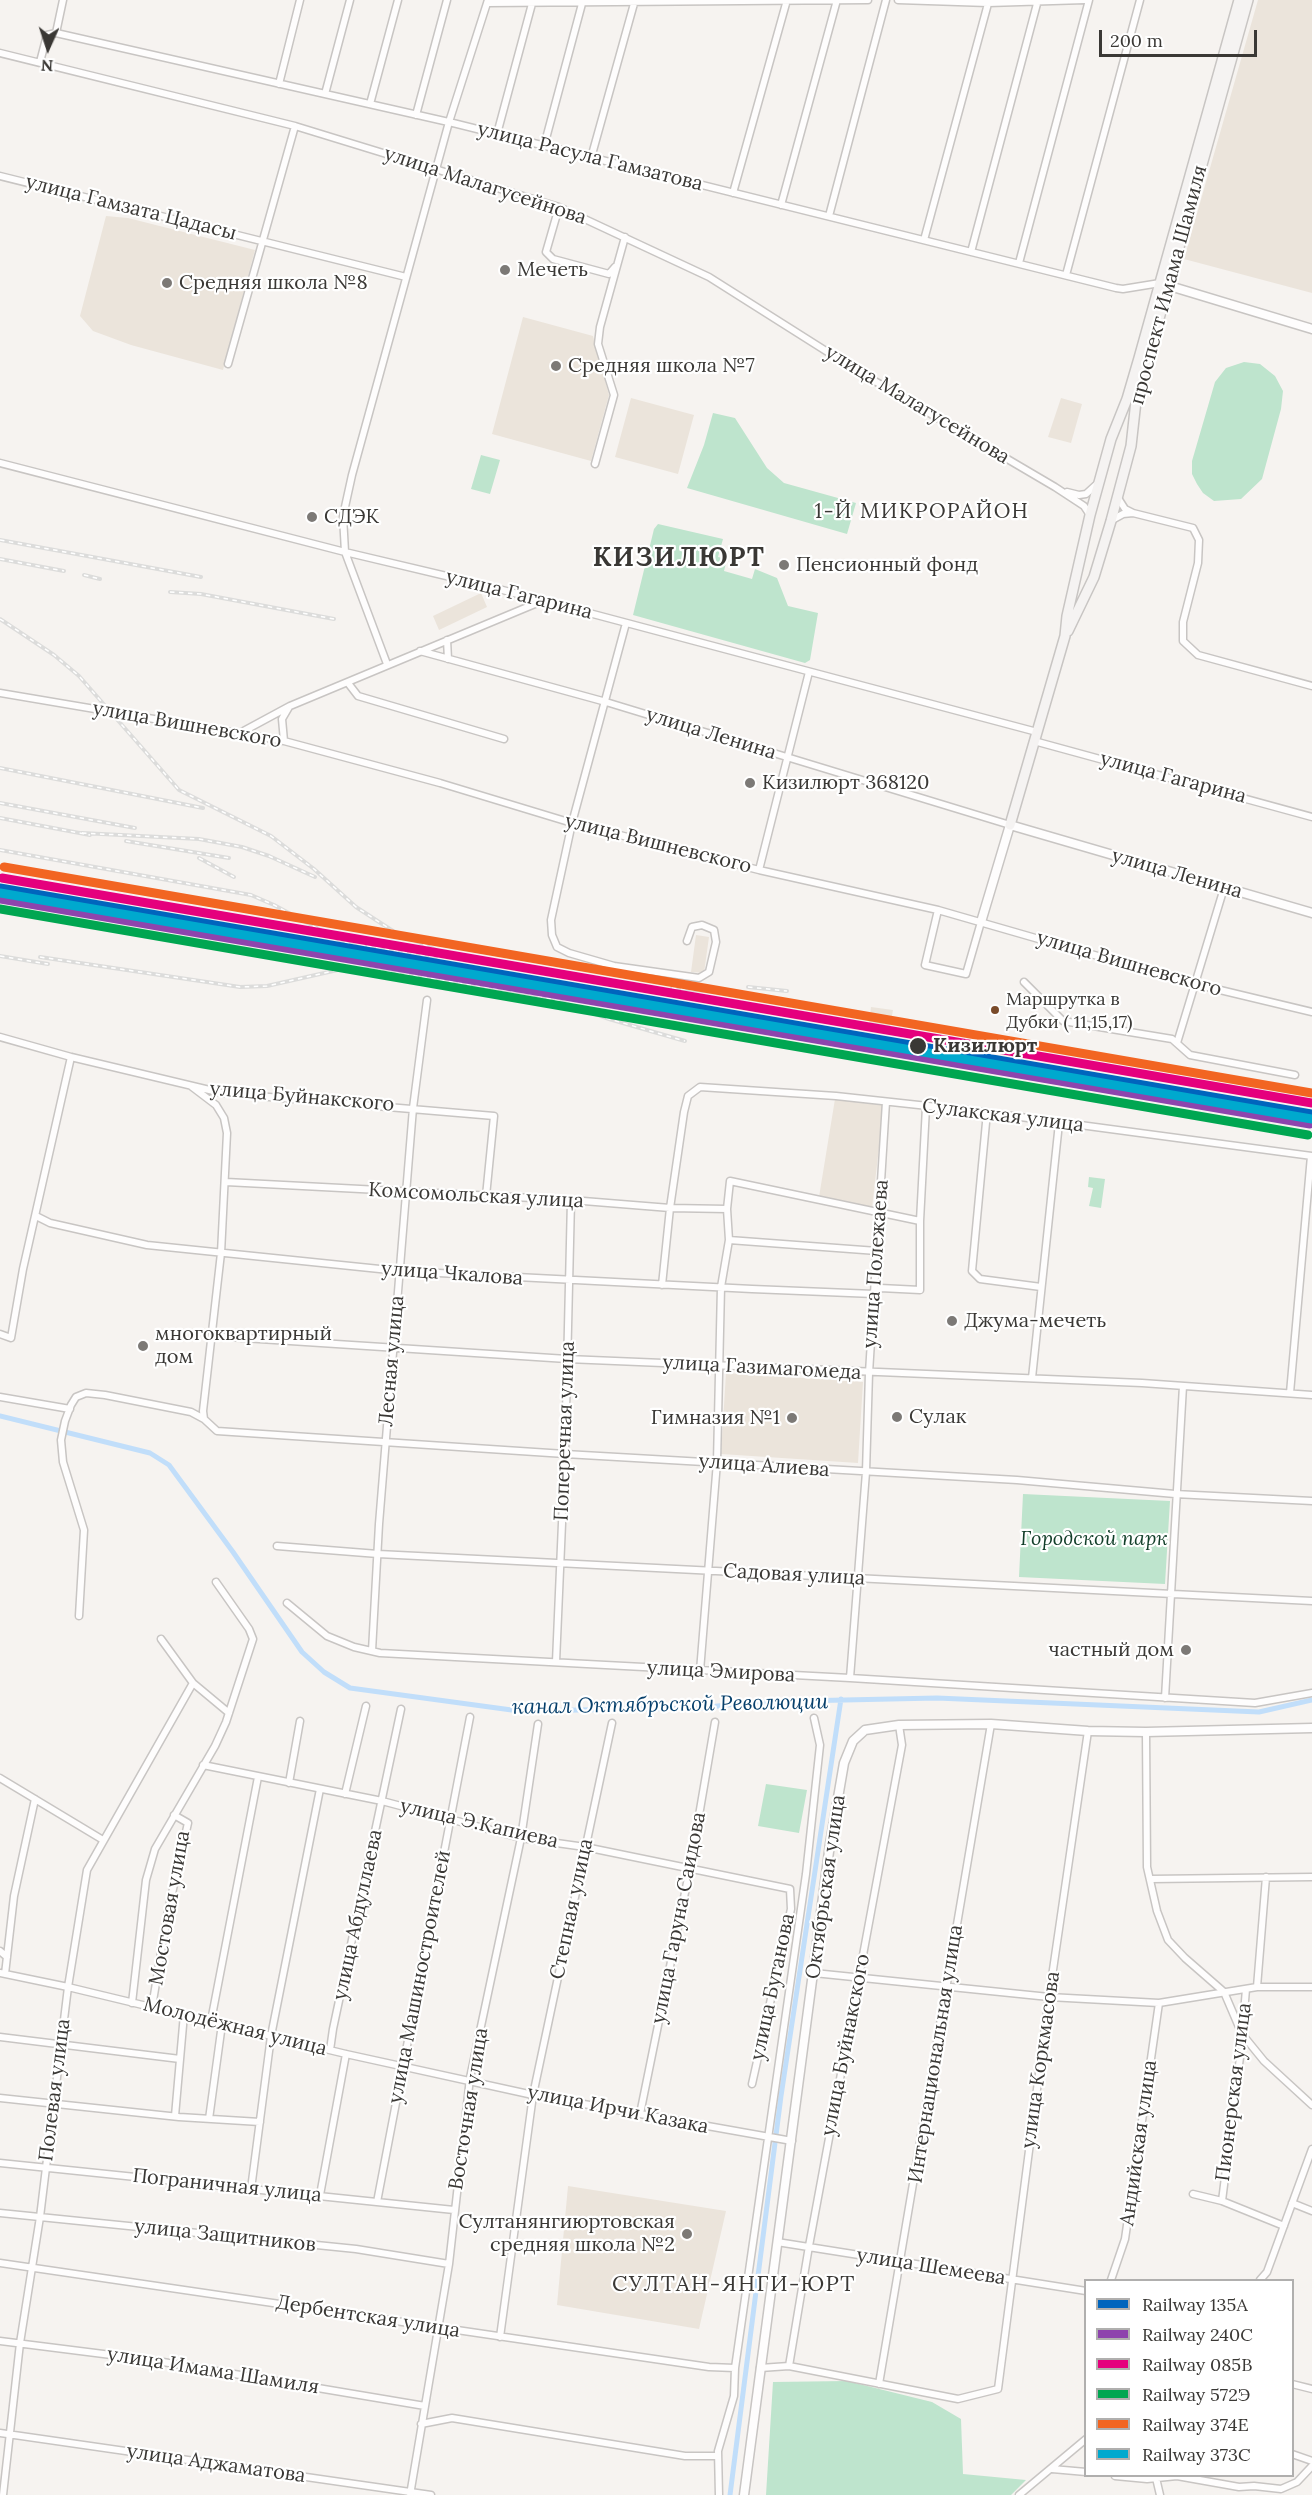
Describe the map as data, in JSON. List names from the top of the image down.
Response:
{
  "streets": {
    "main road": ["проспект Имама Шамиля"],
    "street": [
      "улица Расула Гамзатова",
      "улица Малагусейнова",
      "улица Гамзата Цадасы",
      "улица Гагарина",
      "улица Вишневского",
      "улица Ленина",
      "улица Буйнакского",
      "Сулакская улица",
      "Комсомольская улица",
      "улица Полежаева",
      "улица Чкалова",
      "Лесная улица",
      "улица Газимагомеда",
      "Поперечная улица",
      "улица Алиева",
      "Садовая улица",
      "улица Эмирова",
      "улица Э.Капиева",
      "Октябрьская улица",
      "Мостовая улица",
      "Степная улица",
      "улица Абдуллаева",
      "улица Гаруна Саидова",
      "улица Машиностроителей",
      "улица Буганова",
      "Молодёжная улица",
      "Интернациональная улица",
      "улица Коркмасова",
      "Полевая улица",
      "Пионерская улица",
      "Восточная улица",
      "улица Ирчи Казака",
      "Андийская улица",
      "Пограничная улица",
      "улица Защитников",
      "улица Шемеева",
      "Дербентская улица",
      "улица Имама Шамиля",
      "улица Аджаматова"
    ]
  },
  "crossings": [
    ["улица Расула Гамзатова", "проспект Имама Шамиля"],
    ["проспект Имама Шамиля", "улица Гагарина"],
    ["проспект Имама Шамиля", "улица Ленина"],
    ["улица Буйнакского", "Комсомольская улица"],
    ["улица Буйнакского", "Лесная улица"],
    ["улица Буйнакского", "Октябрьская улица"],
    ["улица Буйнакского", "улица Шемеева"],
    ["Сулакская улица", "Комсомольская улица"],
    ["Сулакская улица", "улица Полежаева"],
    ["Комсомольская улица", "Лесная улица"],
    ["Комсомольская улица", "Поперечная улица"],
    ["улица Полежаева", "улица Чкалова"],
    ["улица Полежаева", "улица Газимагомеда"],
    ["улица Полежаева", "улица Алиева"],
    ["улица Полежаева", "Садовая улица"],
    ["улица Полежаева", "улица Эмирова"],
    ["улица Чкалова", "Лесная улица"],
    ["улица Чкалова", "Поперечная улица"],
    ["Лесная улица", "улица Газимагомеда"],
    ["Лесная улица", "улица Алиева"],
    ["Лесная улица", "Садовая улица"],
    ["Лесная улица", "улица Эмирова"],
    ["улица Газимагомеда", "Поперечная улица"],
    ["Поперечная улица", "улица Алиева"],
    ["Поперечная улица", "Садовая улица"],
    ["Поперечная улица", "улица Эмирова"],
    ["улица Э.Капиева", "Степная улица"],
    ["улица Э.Капиева", "улица Абдуллаева"],
    ["улица Э.Капиева", "улица Гаруна Саидова"],
    ["улица Э.Капиева", "улица Машиностроителей"],
    ["улица Э.Капиева", "улица Буганова"],
    ["улица Э.Капиева", "Восточная улица"],
    ["Октябрьская улица", "Интернациональная улица"],
    ["Октябрьская улица", "улица Коркмасова"],
    ["Октябрьская улица", "улица Ирчи Казака"],
    ["Октябрьская улица", "улица Шемеева"],
    ["Мостовая улица", "Молодёжная улица"],
    ["Степная улица", "улица Ирчи Казака"],
    ["Степная улица", "Дербентская улица"],
    ["улица Абдуллаева", "Молодёжная улица"],
    ["улица Гаруна Саидова", "улица Ирчи Казака"],
    ["улица Машиностроителей", "Молодёжная улица"],
    ["улица Машиностроителей", "Пограничная улица"],
    ["Молодёжная улица", "Полевая улица"],
    ["Молодёжная улица", "Восточная улица"],
    ["Молодёжная улица", "улица Ирчи Казака"],
    ["Интернациональная улица", "улица Коркмасова"],
    ["Интернациональная улица", "улица Шемеева"],
    ["улица Коркмасова", "улица Шемеева"],
    ["Полевая улица", "Пограничная улица"],
    ["Полевая улица", "улица Защитников"],
    ["Полевая улица", "Дербентская улица"],
    ["Полевая улица", "улица Имама Шамиля"],
    ["Полевая улица", "улица Аджаматова"],
    ["Восточная улица", "улица Ирчи Казака"],
    ["Восточная улица", "Пограничная улица"],
    ["Восточная улица", "улица Защитников"],
    ["Восточная улица", "Дербентская улица"],
    ["Восточная улица", "улица Имама Шамиля"],
    ["Восточная улица", "улица Аджаматова"]
  ],
  "districts": ["1-Й МИКРОРАЙОН", "КИЗИЛЮРТ", "СУЛТАН-ЯНГИ-ЮРТ"],
  "water": ["канал Октябрьской Революции"],
  "parks": ["Городской парк"],
  "places": [
    "Мечеть",
    "Средняя школа №8",
    "Средняя школа №7",
    "СДЭК",
    "Пенсионный фонд",
    "Кизилюрт 368120",
    "Маршрутка в Дубки ( 11,15,17)",
    "Кизилюрт",
    "Джума-мечеть",
    "многоквартирный дом",
    "Сулак",
    "Гимназия №1",
    "частный дом",
    "Султанянгиюртовская средняя школа №2"
  ],
  "lines": [
    "rail line 374Е",
    "rail line 085В",
    "rail line 135А",
    "rail line 373C",
    "rail line 240С",
    "rail line 572Э"
  ],
  "legend": [
    "Railway 135А",
    "Railway 240С",
    "Railway 085В",
    "Railway 572Э",
    "Railway 374Е",
    "Railway 373C"
  ],
  "scale_bar": "200 m",
  "north": "bottom"
}
